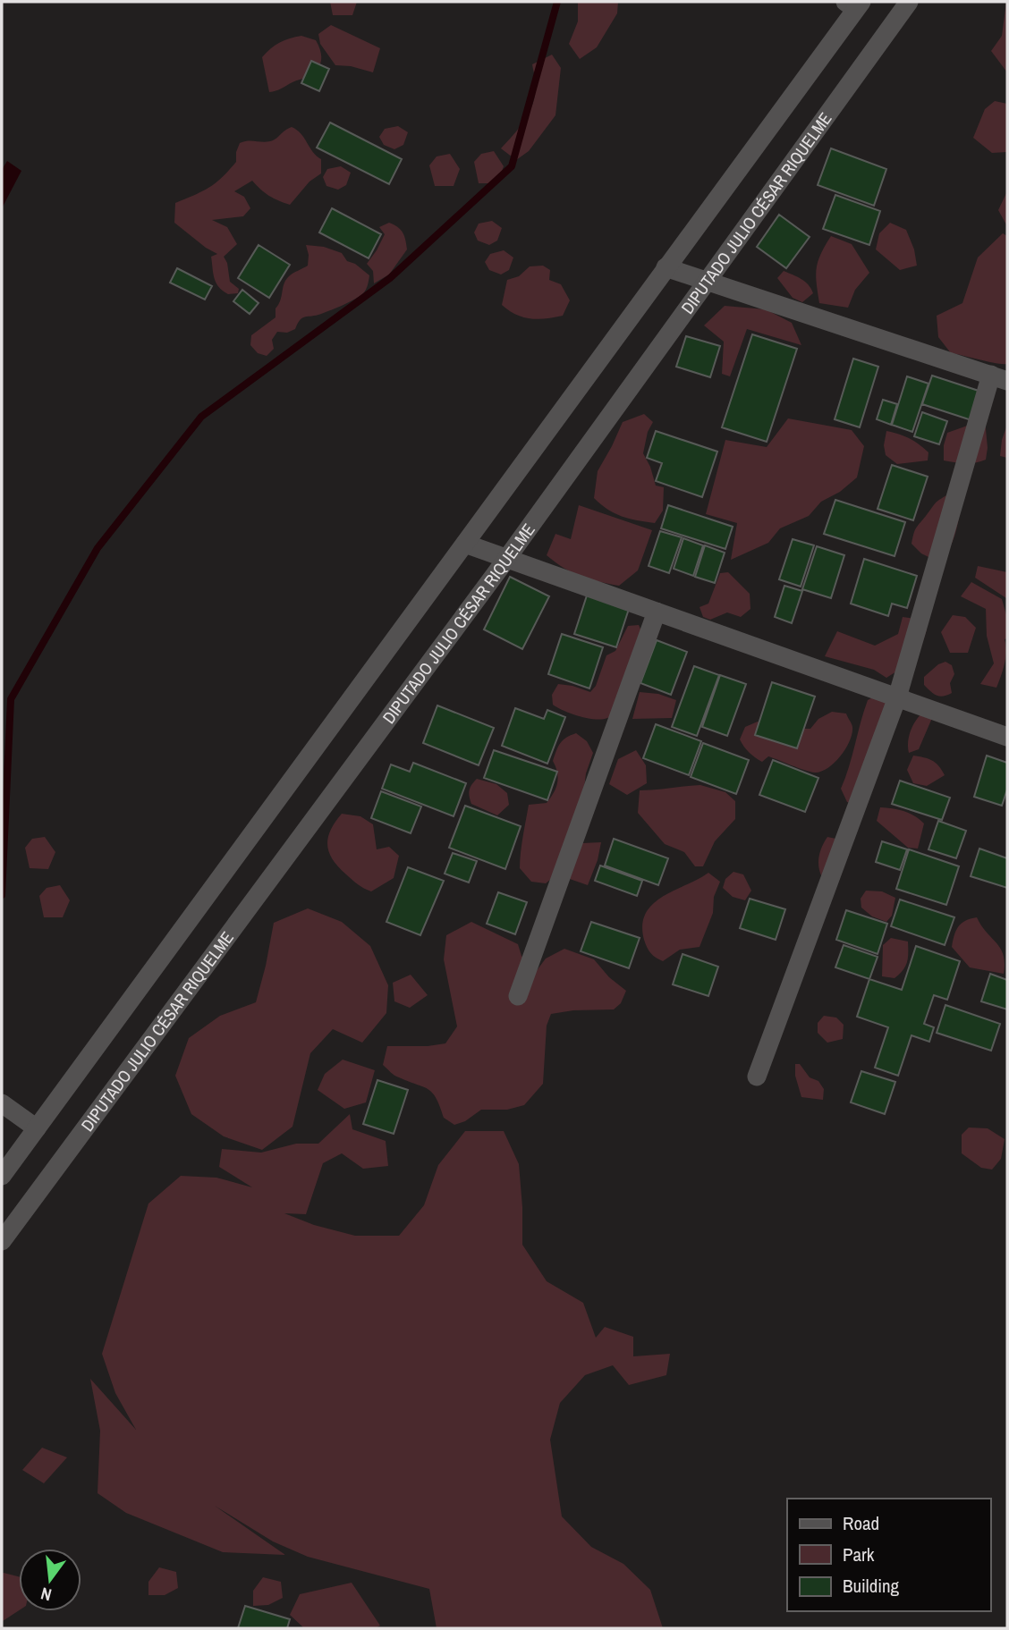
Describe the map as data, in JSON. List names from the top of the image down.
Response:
{
  "streets": {
    "street": ["DIPUTADO JULIO CÉSAR RIQUELME"]
  },
  "legend": ["Road", "Park", "Building"],
  "north": "bottom"
}
